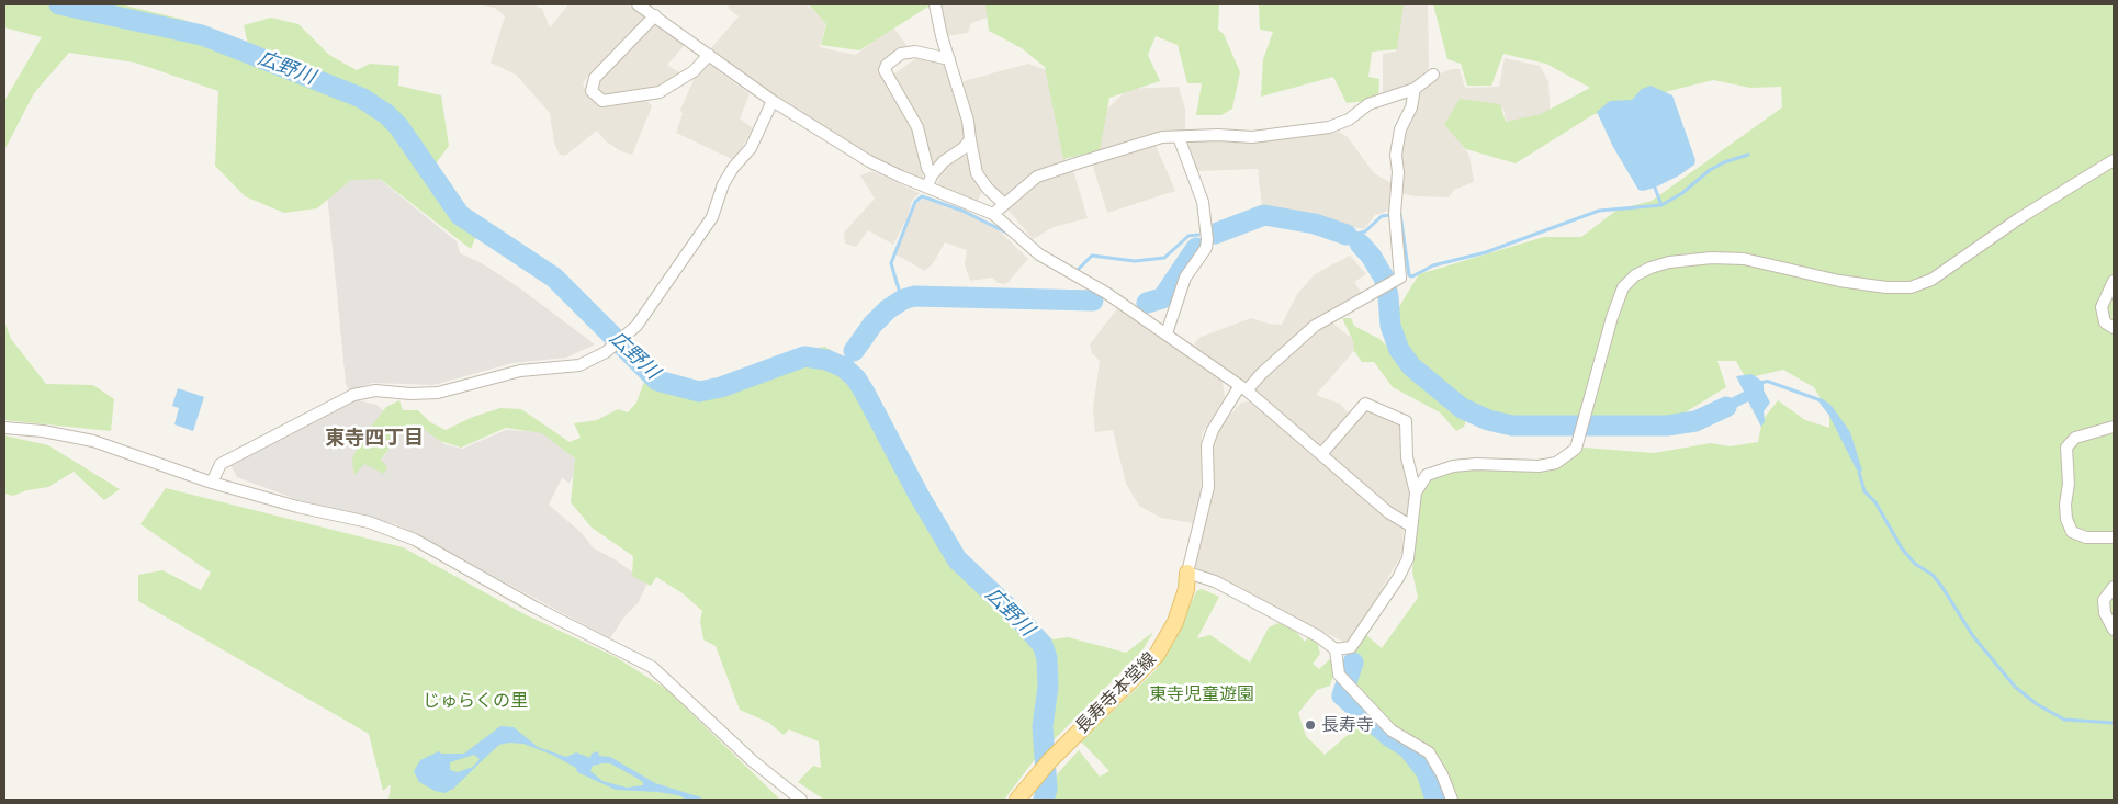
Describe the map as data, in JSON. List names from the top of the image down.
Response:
{
  "streets": {
    "main road": ["長寿寺本堂線"]
  },
  "districts": ["東寺四丁目"],
  "water": ["広野川"],
  "parks": ["東寺児童遊園", "じゅらくの里"],
  "places": ["長寿寺"]
}
